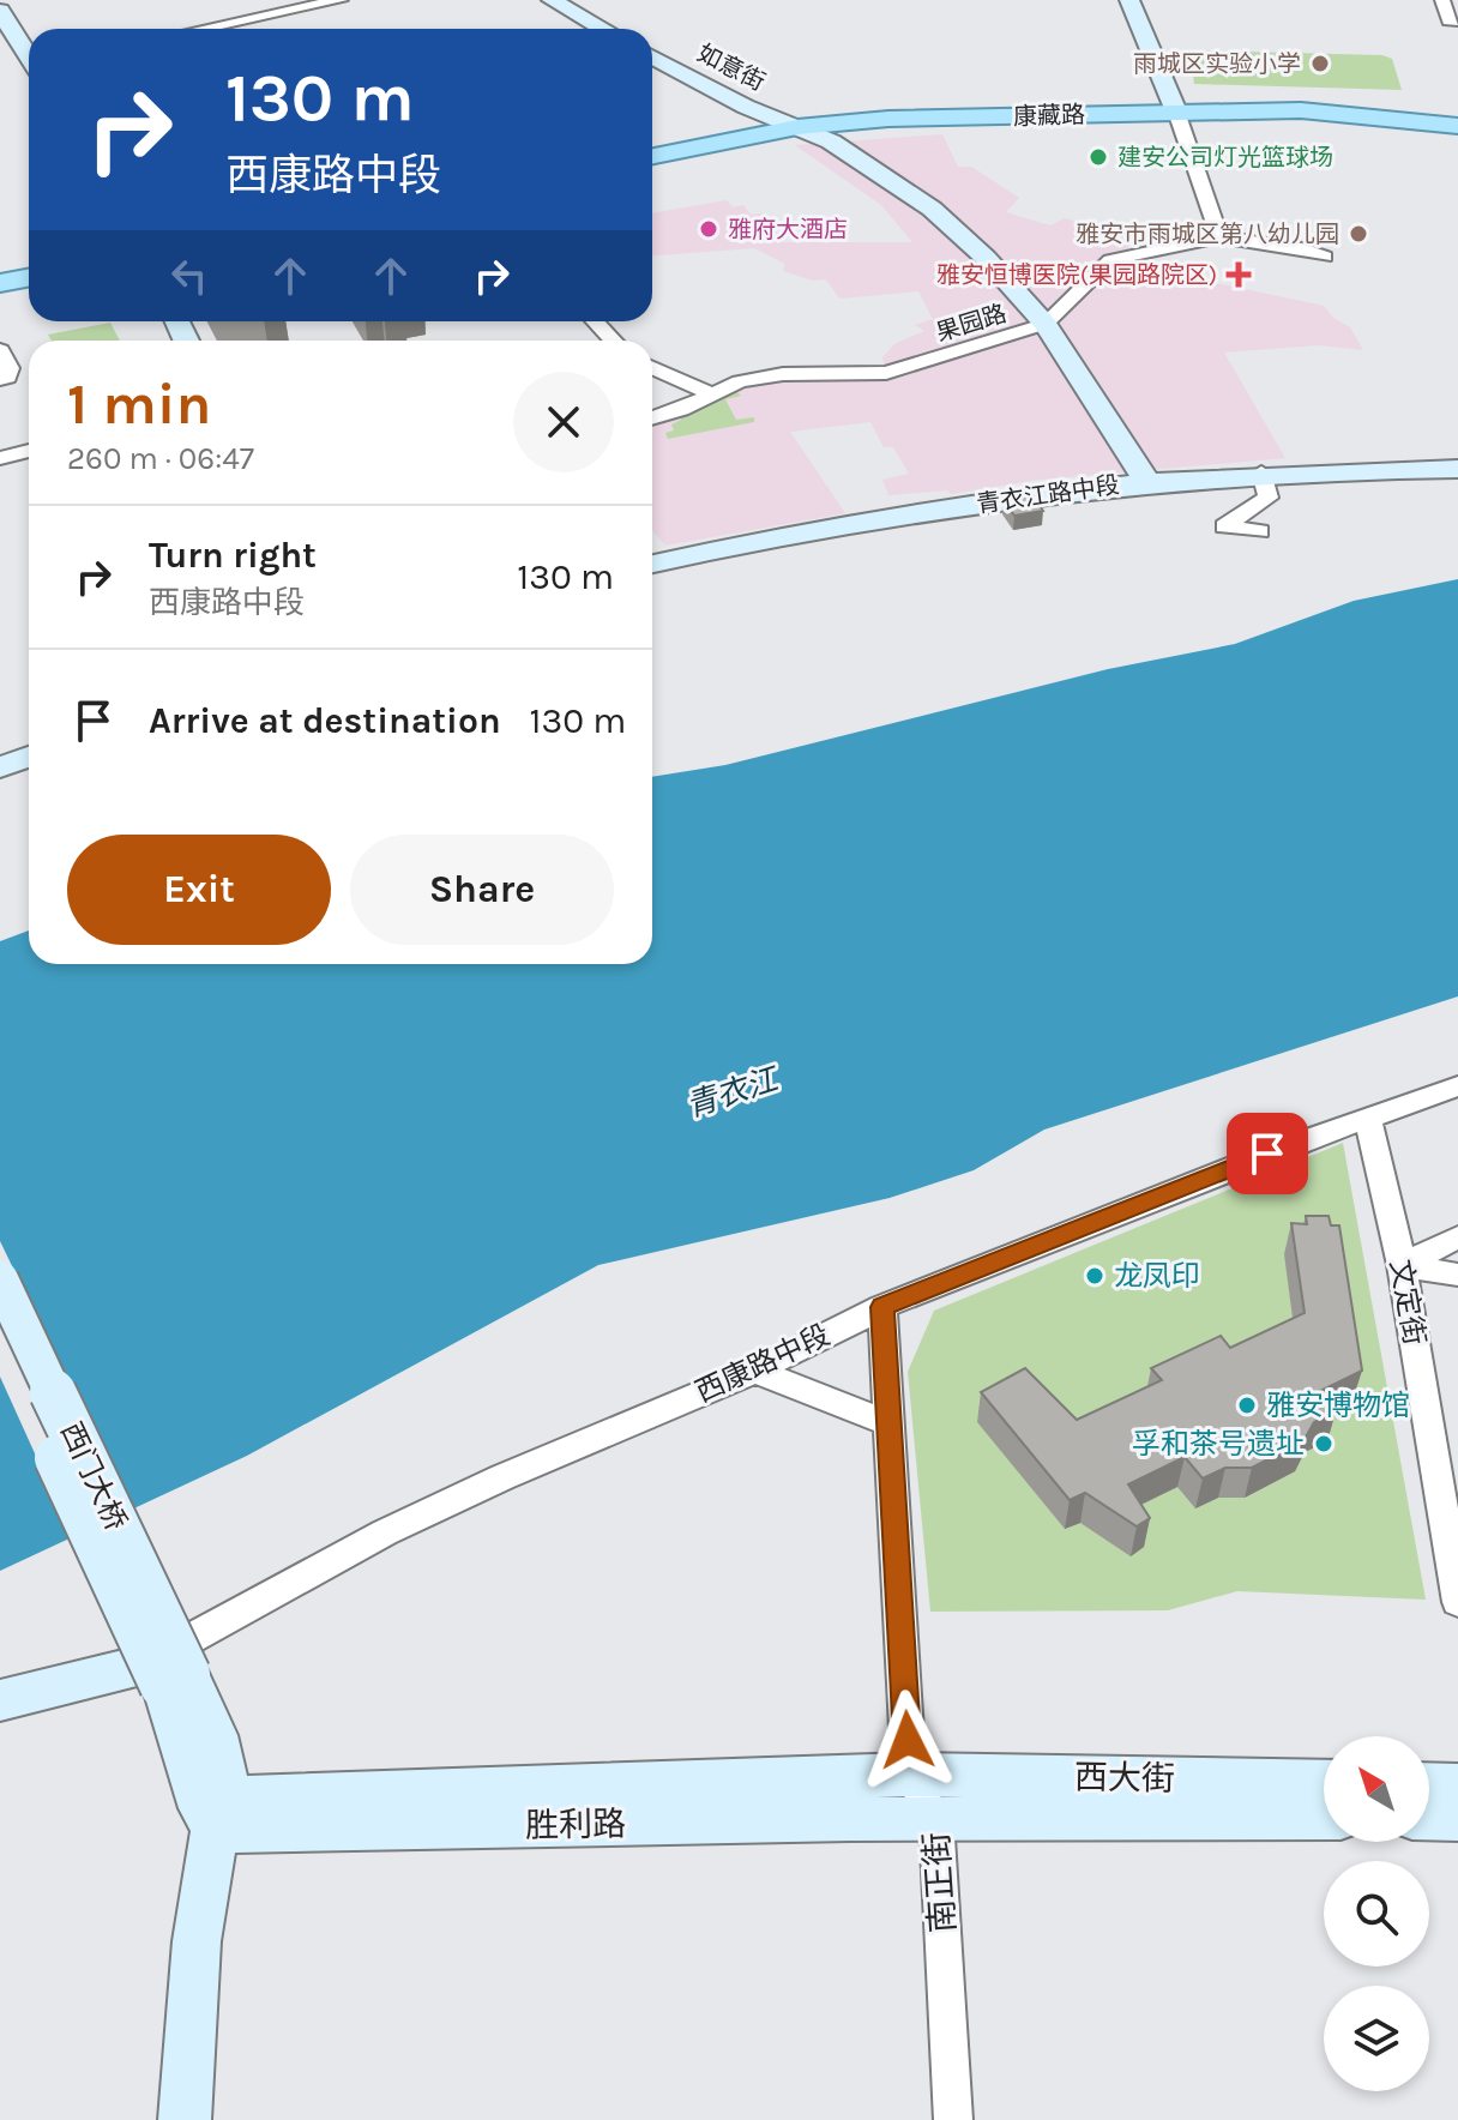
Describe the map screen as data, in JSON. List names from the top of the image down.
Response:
{
  "streets": {
    "main road": [
      "如意街",
      "康藏路",
      "青衣江路中段",
      "西门大桥",
      "西大街",
      "胜利路"
    ],
    "street": [
      "果园路",
      "文定街",
      "西康路中段",
      "南正街"
    ]
  },
  "crossings": [
    ["如意街", "康藏路"],
    ["如意街", "果园路"],
    ["如意街", "青衣江路中段"],
    ["文定街", "西康路中段"],
    ["西康路中段", "西门大桥"],
    ["西康路中段", "南正街"],
    ["西大街", "胜利路"],
    ["西大街", "南正街"],
    ["胜利路", "南正街"]
  ],
  "water": ["青衣江"],
  "places": {
    "other": [
      "雨城区实验小学",
      "建安公司灯光篮球场",
      "雅府大酒店",
      "雅安市雨城区第八幼儿园",
      "龙凤印",
      "雅安博物馆",
      "孚和茶号遗址"
    ],
    "health": ["雅安恒博医院(果园路院区)"]
  },
  "north": "top left",
  "page": {
    "turn": ["130 m", "西康路中段"],
    "heading": ["1 min", "260 m · 06:47"],
    "list": [
      {
        "name": "Turn right",
        "note": "西康路中段",
        "value": "130 m"
      },
      {
        "name": "Arrive at destination",
        "value": "130 m"
      }
    ],
    "buttons": ["Exit", "Share"]
  }
}
